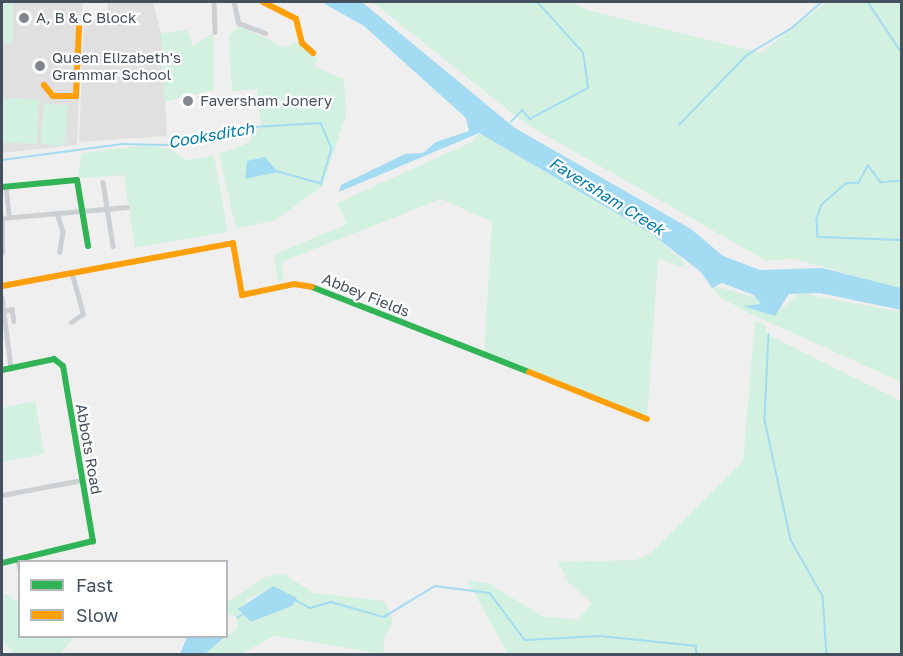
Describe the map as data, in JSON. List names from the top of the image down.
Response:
{
  "streets": {
    "street": ["Abbey Fields", "Abbots Road"]
  },
  "water": ["Cooksditch", "Faversham Creek"],
  "places": ["A, B & C Block", "Queen Elizabeth's Grammar School", "Faversham Jonery"],
  "legend": ["Fast", "Slow"]
}
